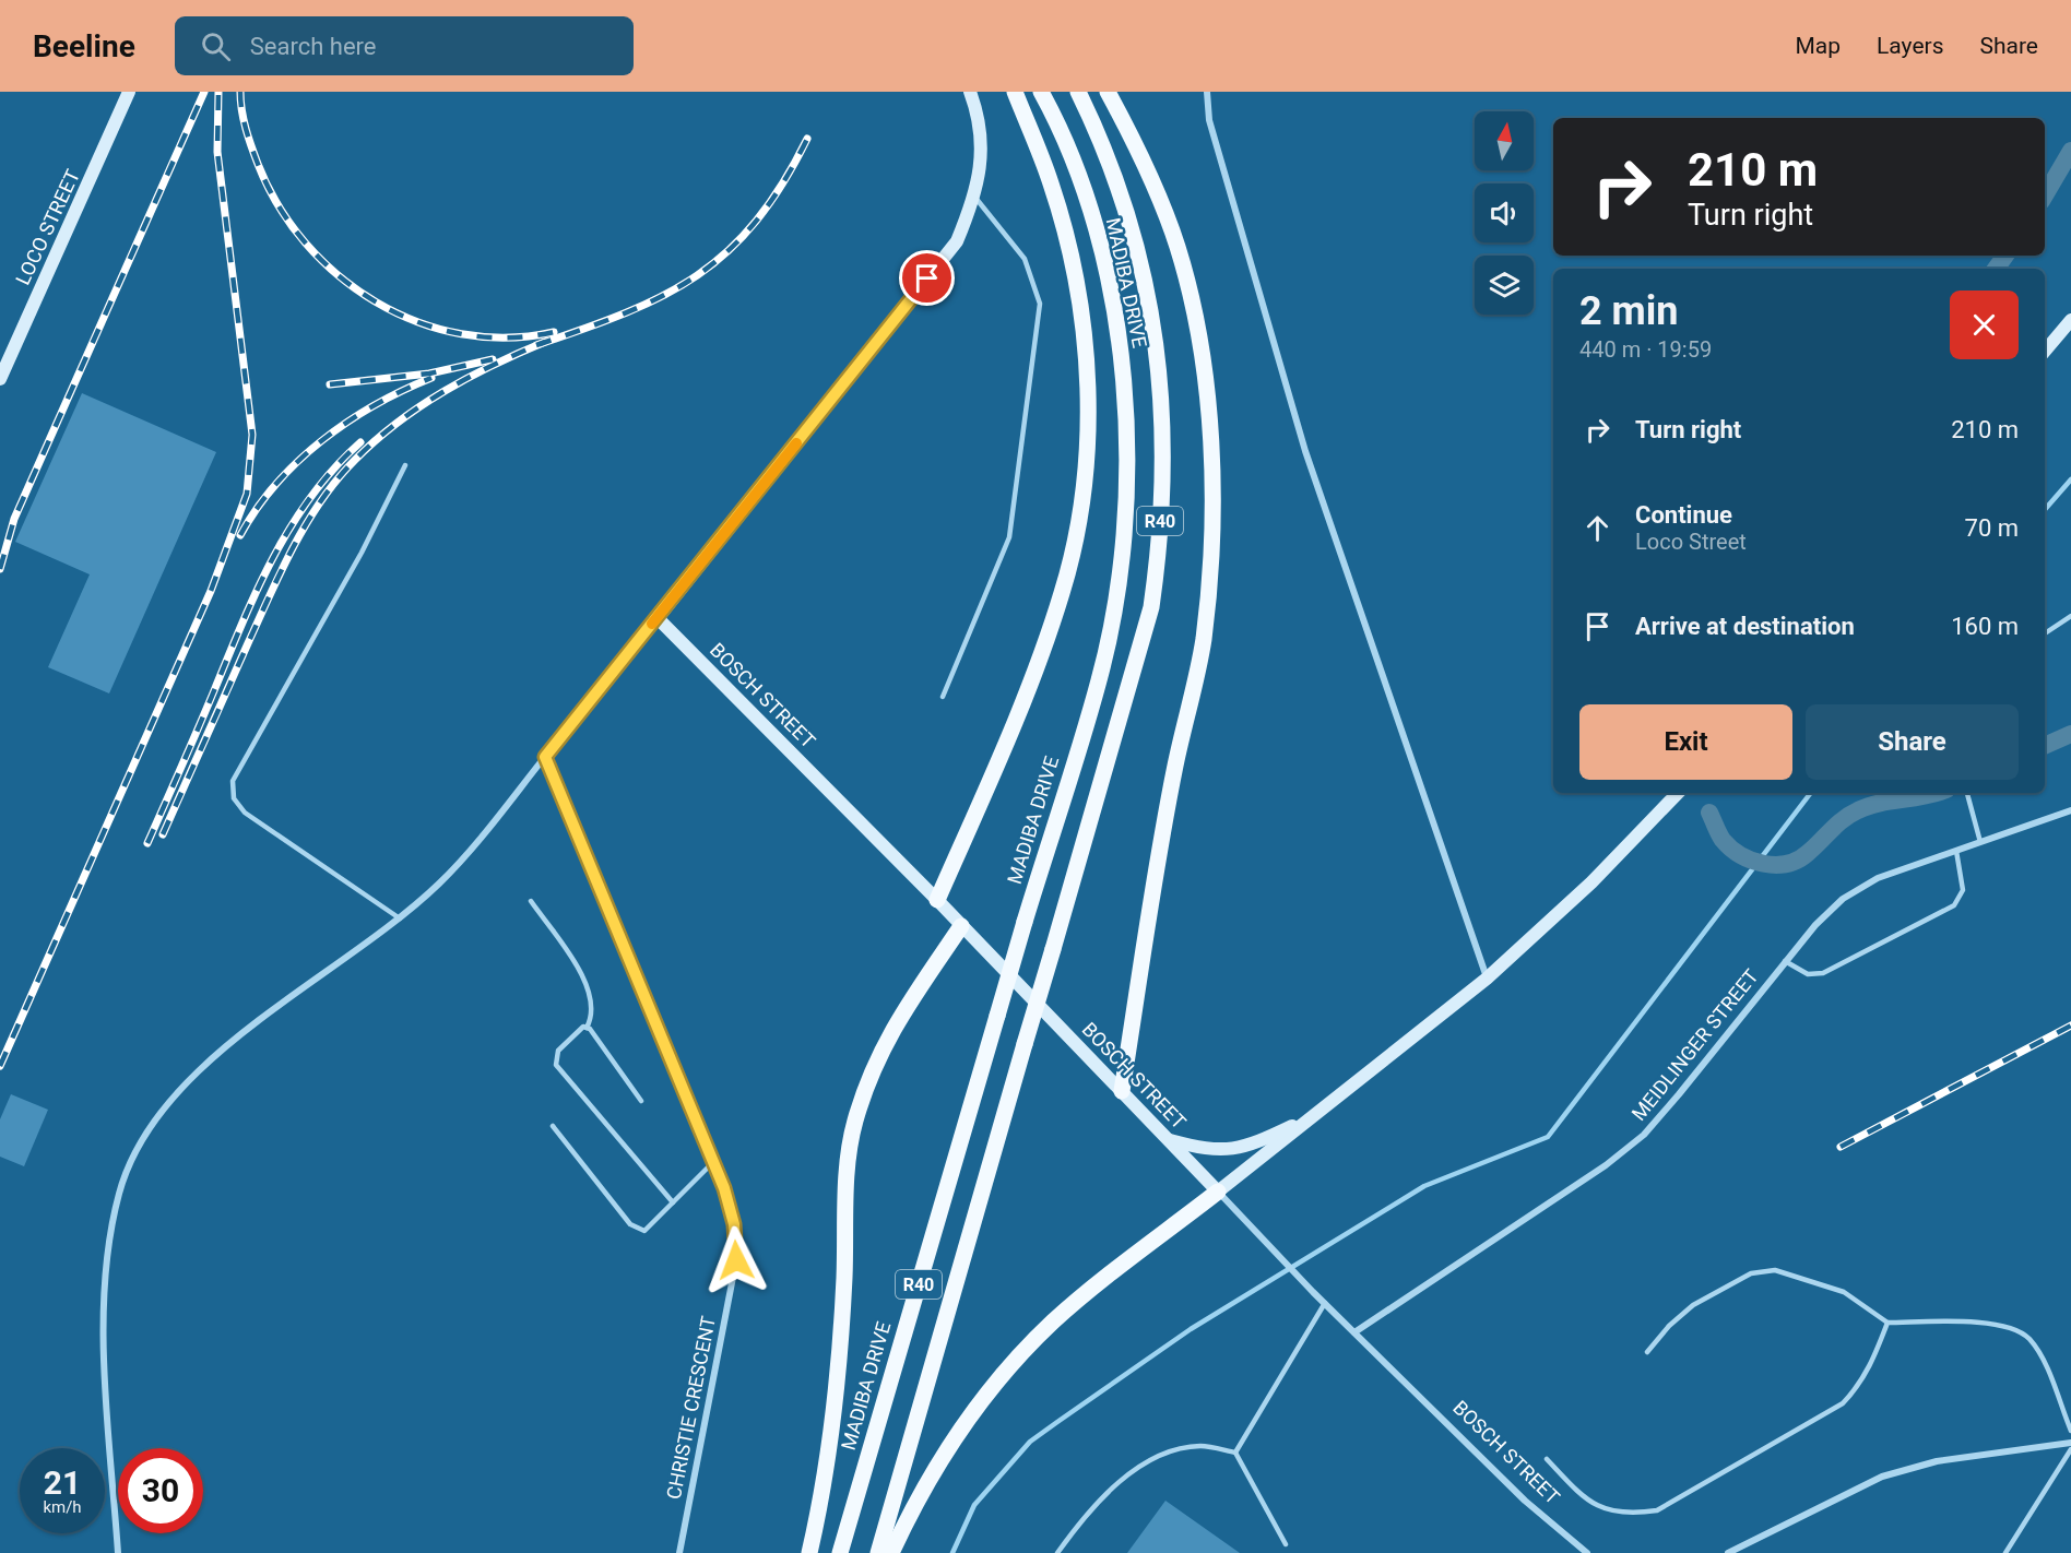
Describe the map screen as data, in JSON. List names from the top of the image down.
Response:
{
  "streets": {
    "main road": ["MADIBA DRIVE", "R40"],
    "street": [
      "LOCO STREET",
      "BOSCH STREET",
      "MEIDLINGER STREET",
      "CHRISTIE CRESCENT"
    ]
  },
  "crossings": [
    ["BOSCH STREET", "MEIDLINGER STREET"]
  ],
  "north": "top",
  "page": {
    "header": "Beeline",
    "search": "Search here",
    "nav": ["Map", "Layers", "Share"],
    "turn": ["210 m", "Turn right"],
    "heading": ["2 min", "440 m · 19:59"],
    "list": [
      {
        "name": "Turn right",
        "value": "210 m"
      },
      {
        "name": "Continue",
        "note": "Loco Street",
        "value": "70 m"
      },
      {
        "name": "Arrive at destination",
        "value": "160 m"
      }
    ],
    "buttons": ["Exit", "Share"],
    "speed": "21 km/h",
    "limit": "30"
  }
}
